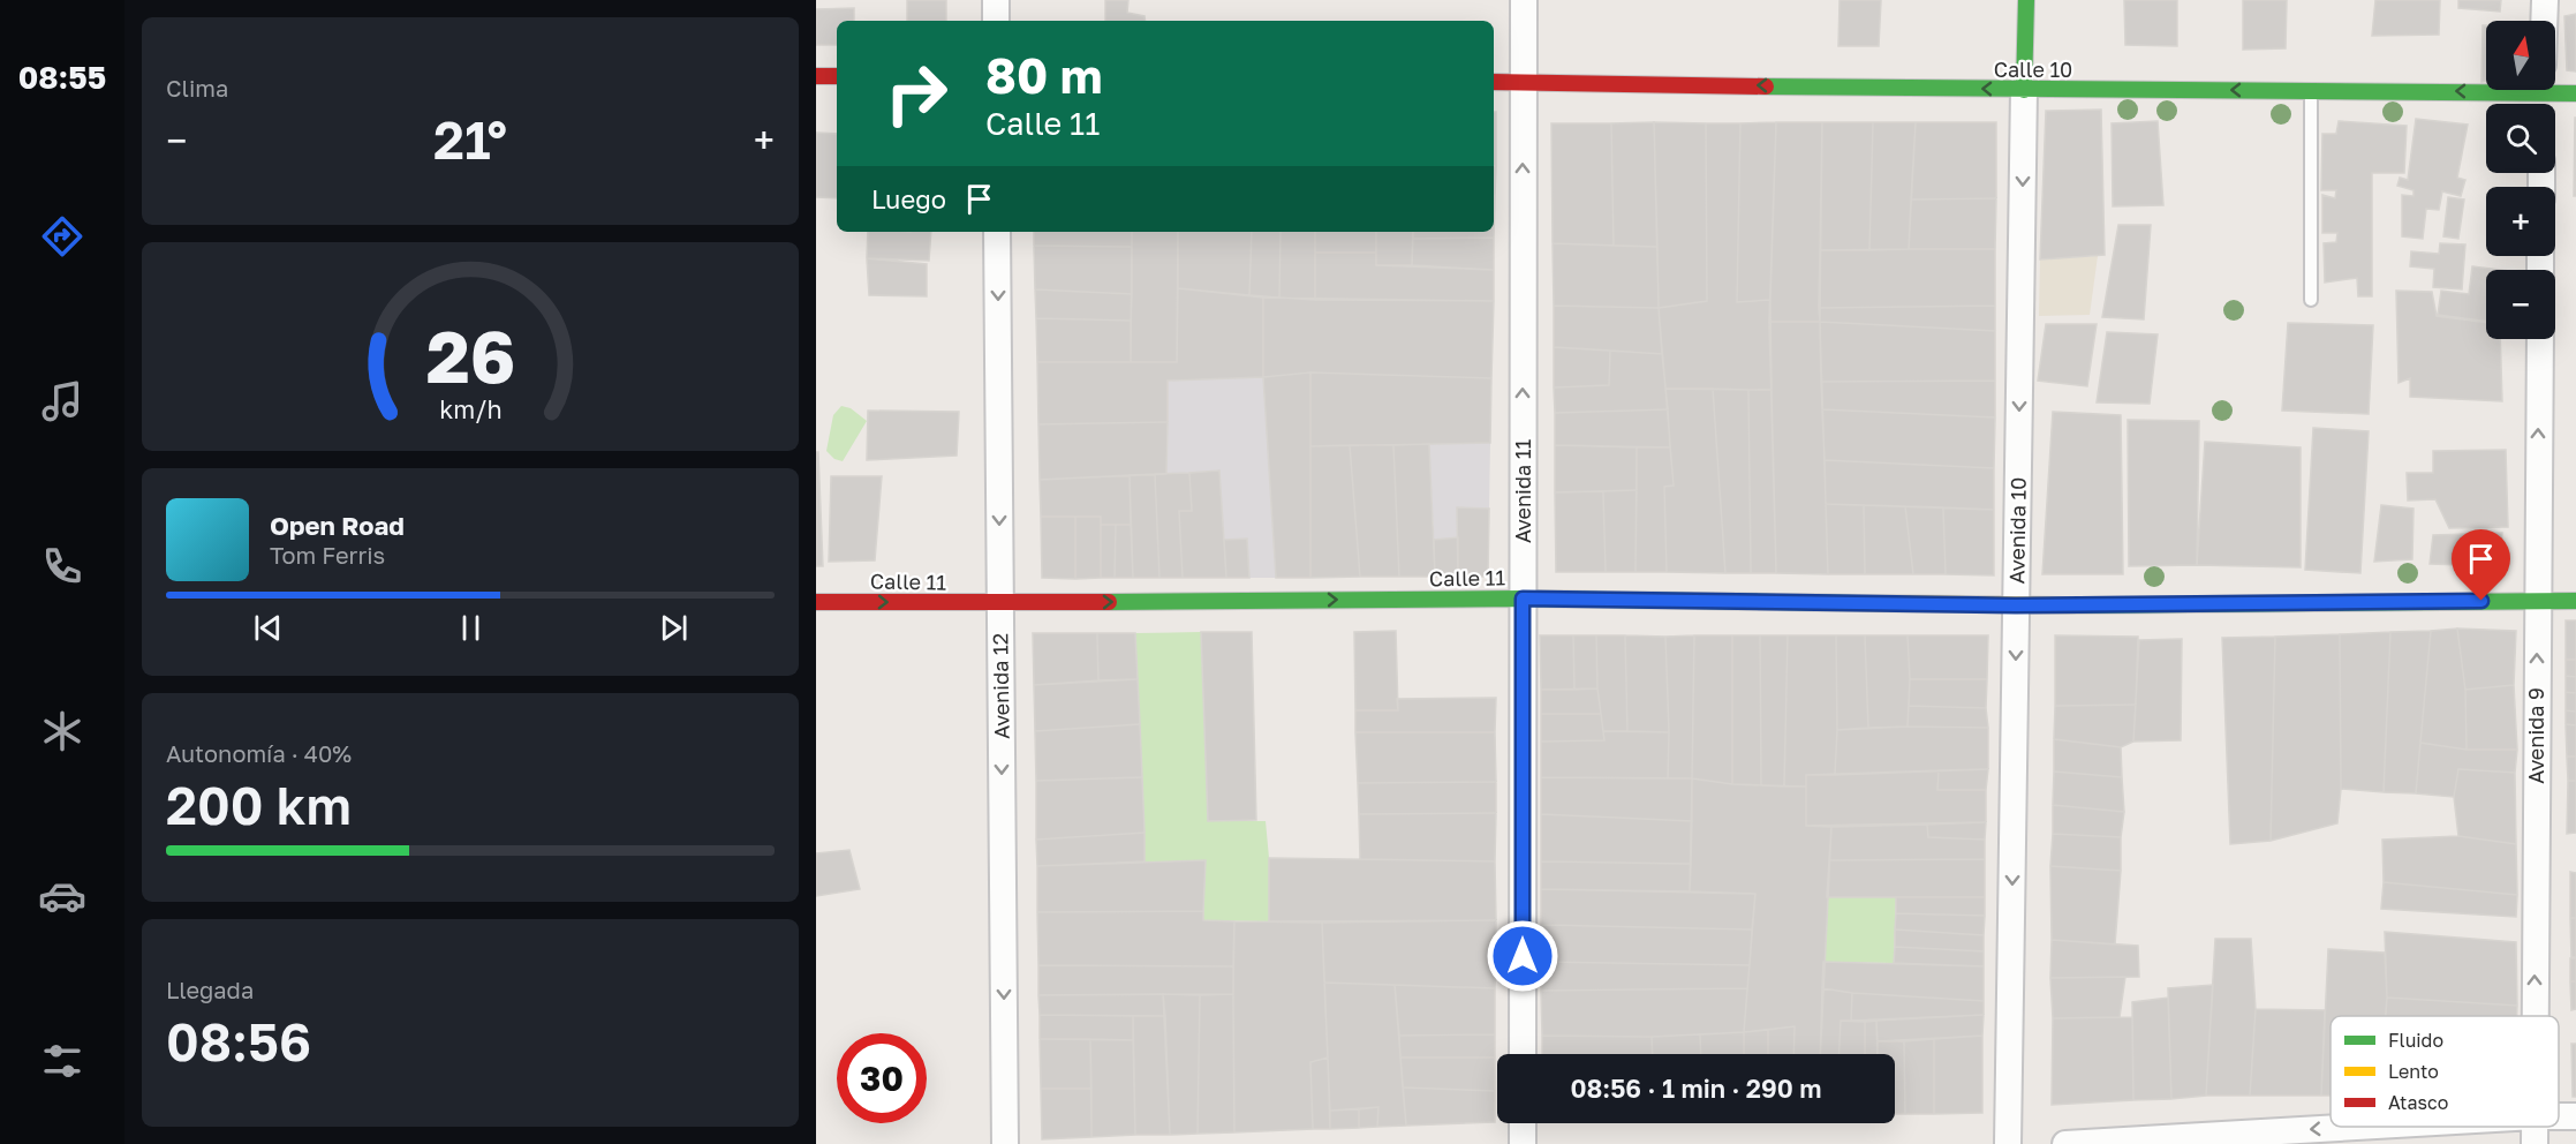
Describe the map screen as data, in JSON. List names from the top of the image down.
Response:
{
  "streets": {
    "street": [
      "Calle 10",
      "Avenida 11",
      "Avenida 10",
      "Calle 11",
      "Avenida 12",
      "Avenida 9"
    ]
  },
  "crossings": [
    ["Calle 10", "Avenida 11"],
    ["Calle 10", "Avenida 10"],
    ["Avenida 11", "Calle 11"],
    ["Avenida 10", "Calle 11"],
    ["Calle 11", "Avenida 12"],
    ["Calle 11", "Avenida 9"]
  ],
  "one_way": [
    "Calle 10",
    "Avenida 11",
    "Avenida 10",
    "Calle 11",
    "Avenida 12",
    "Avenida 9"
  ],
  "legend": ["Fluido", "Lento", "Atasco"],
  "north": "top",
  "page": {
    "tabs": "08:55",
    "tile": [
      "Clima",
      ["Autonomía · 40%", "200 km"],
      ["Llegada", "08:56"]
    ],
    "map_buttons": ["+", "−"],
    "turn": ["80 m", "Calle 11"],
    "heat": ["−", "21°", "+"],
    "then": "Luego",
    "song": ["Open Road", "Tom Ferris"],
    "limit": "30",
    "trip": "08:56 · 1 min · 290 m",
    "gauge": ["26", "km/h"]
  }
}
